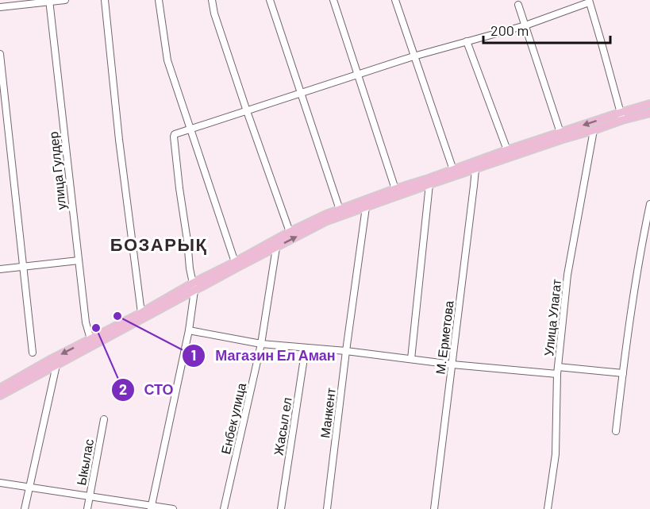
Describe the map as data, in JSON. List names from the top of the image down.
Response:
{
  "streets": {
    "street": [
      "улица Гулдер",
      "Улица Улагат",
      "М. Ерметова",
      "Манкент",
      "Енбек улица",
      "Жасыл ел",
      "Ыкылас"
    ]
  },
  "districts": ["БОЗАРЫҚ"],
  "places": ["Магазин Ел Аман", "СТО"],
  "scale_bar": "200 m"
}
